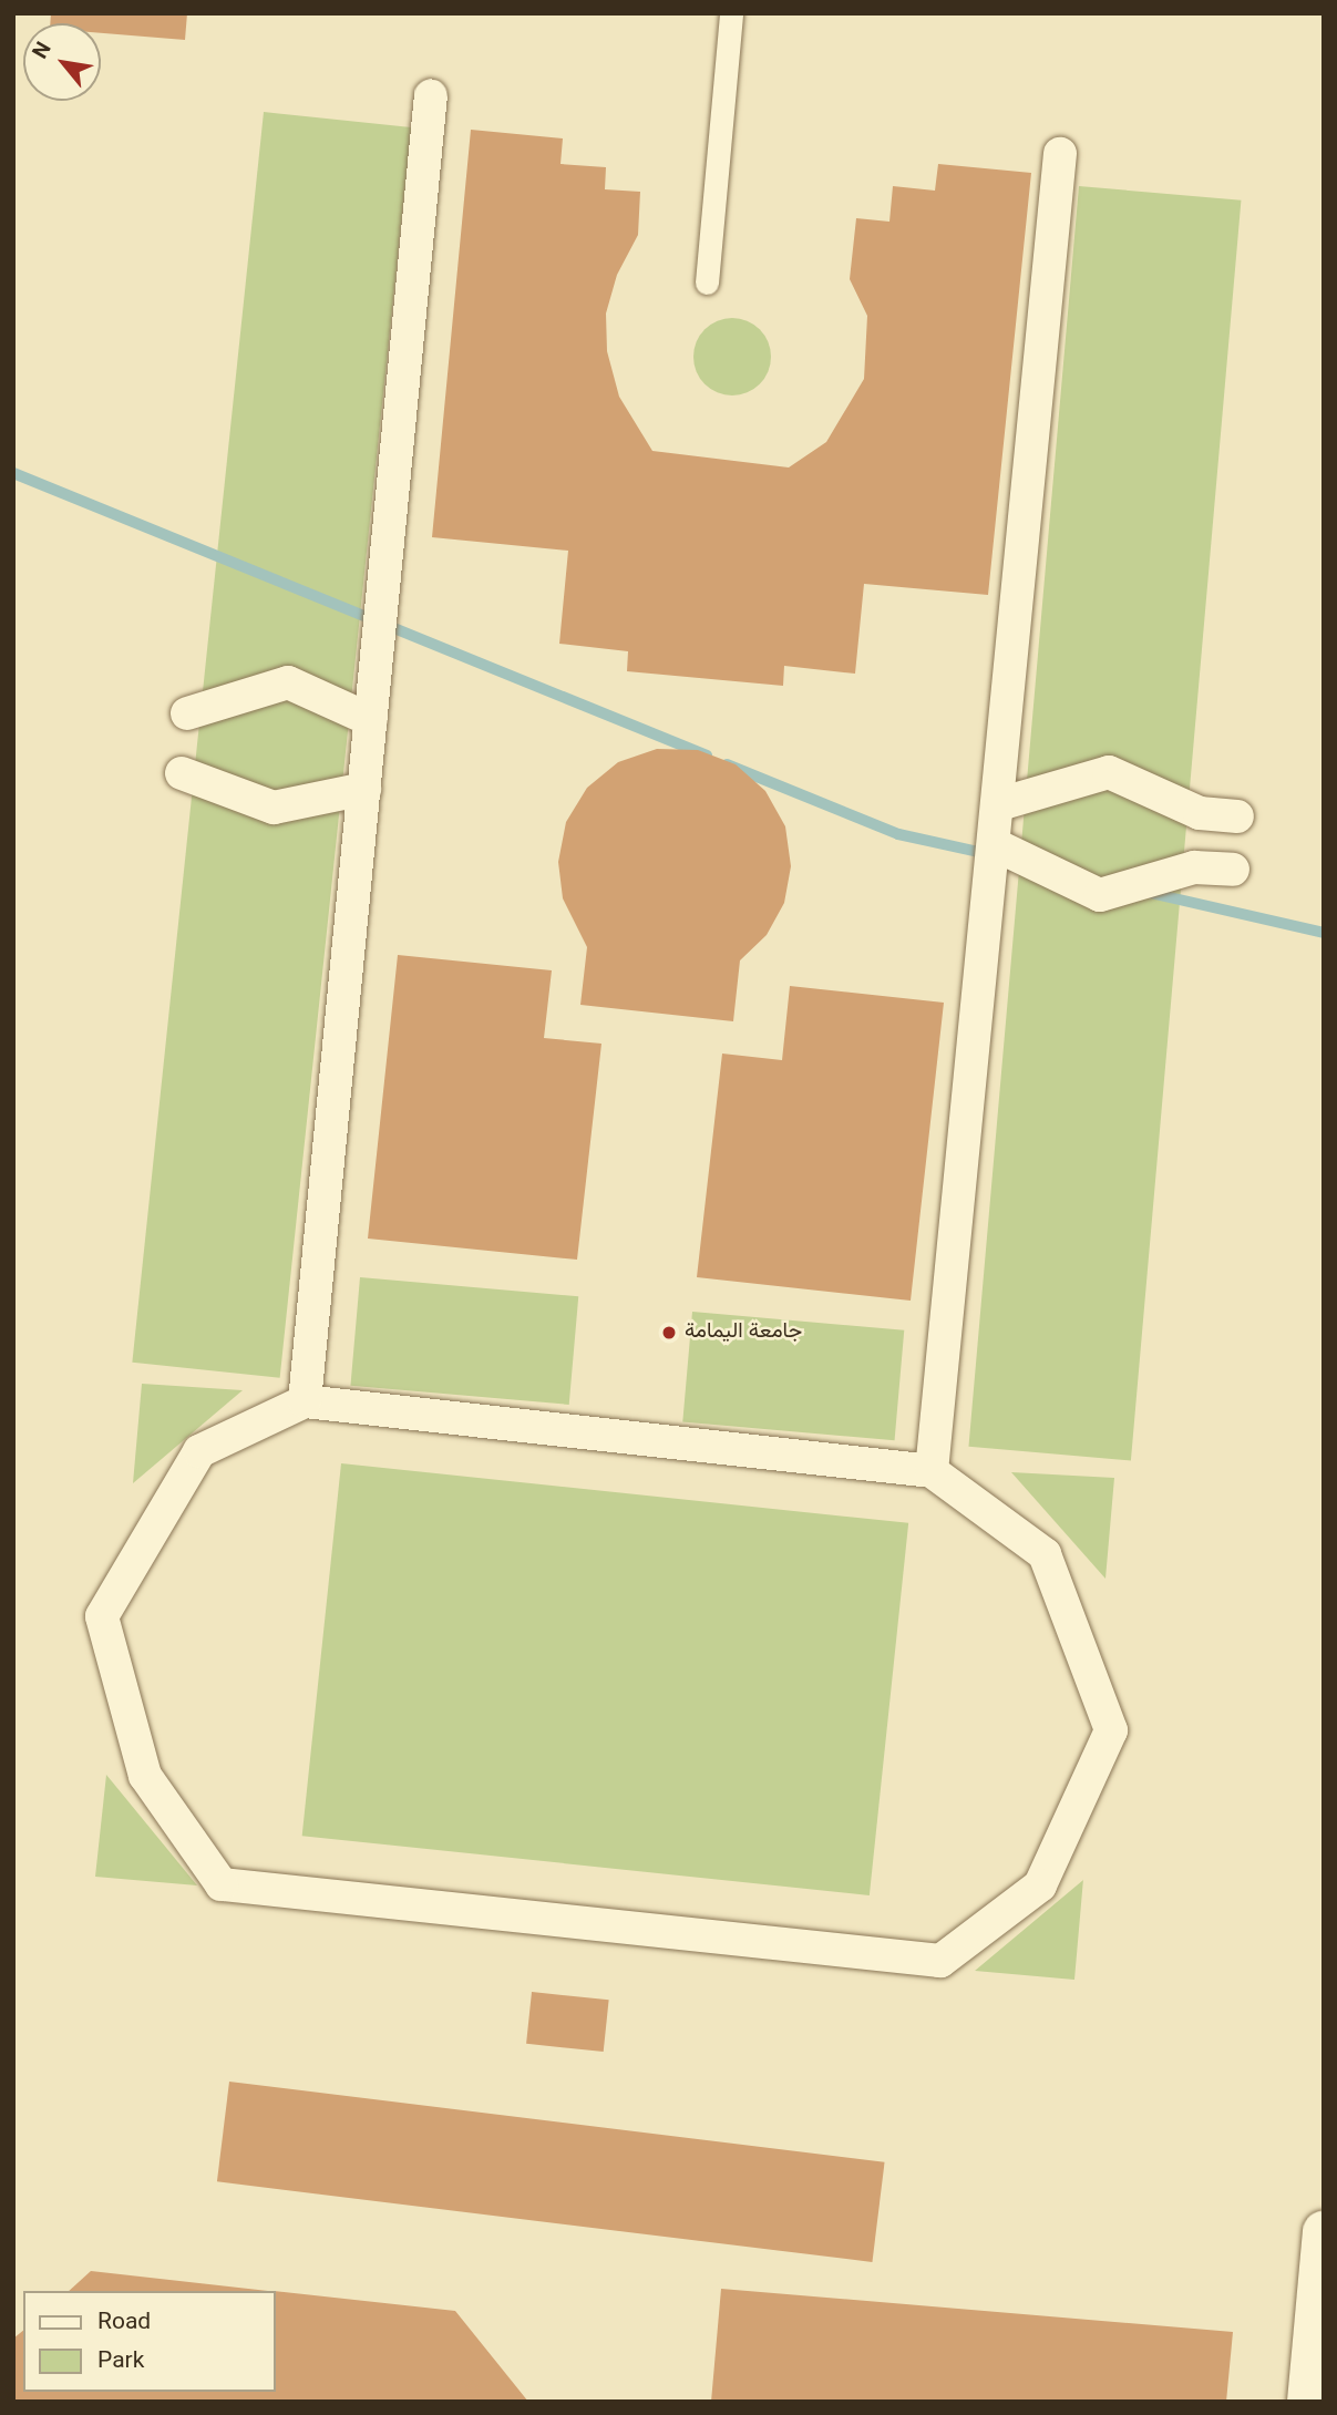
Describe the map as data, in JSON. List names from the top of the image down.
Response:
{
  "places": ["جامعة اليمامة"],
  "legend": ["Road", "Park"],
  "north": "top left"
}
